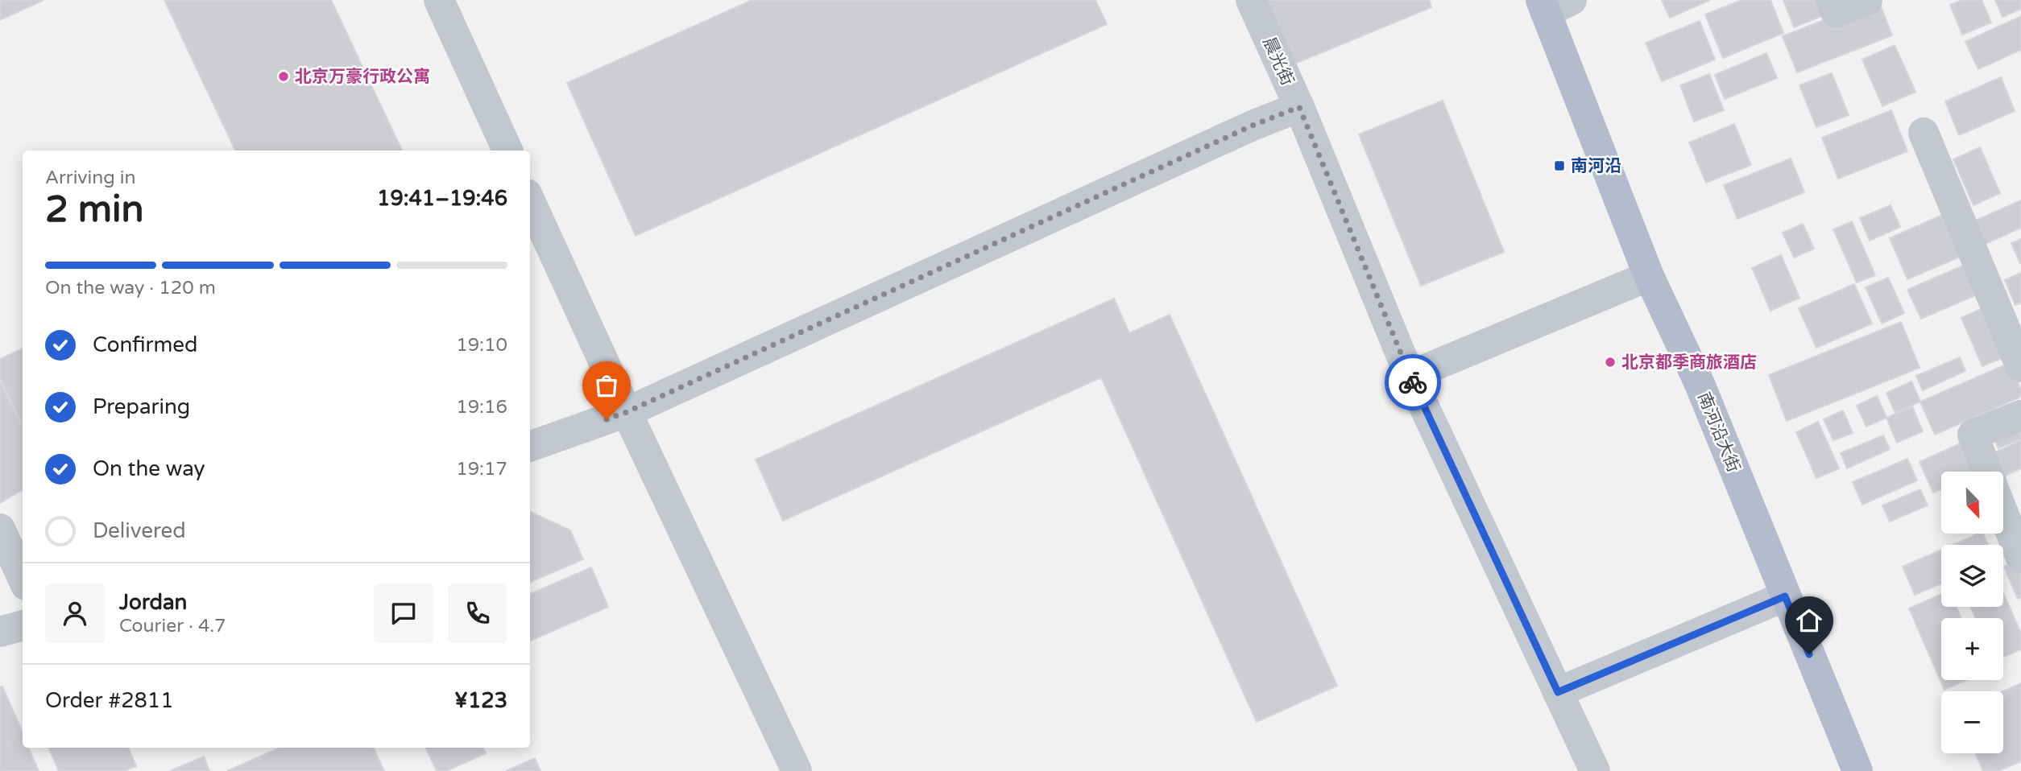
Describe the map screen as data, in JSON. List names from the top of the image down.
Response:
{
  "streets": {
    "main road": ["南河沿大街"],
    "street": ["晨光街"]
  },
  "places": {
    "other": ["北京万豪行政公寓", "北京都季商旅酒店"],
    "transit": ["南河沿"]
  },
  "north": "bottom right",
  "page": {
    "heading": ["2 min", "Arriving in", "19:41–19:46"],
    "panel": [
      "Jordan",
      "Courier · 4.7",
      "Order #2811",
      "¥123"
    ],
    "bar": "On the way · 120 m",
    "list": [
      ["Confirmed", "19:10"],
      ["Preparing", "19:16"],
      ["On the way", "19:17"],
      "Delivered"
    ],
    "map_buttons": ["+", "−"]
  }
}
